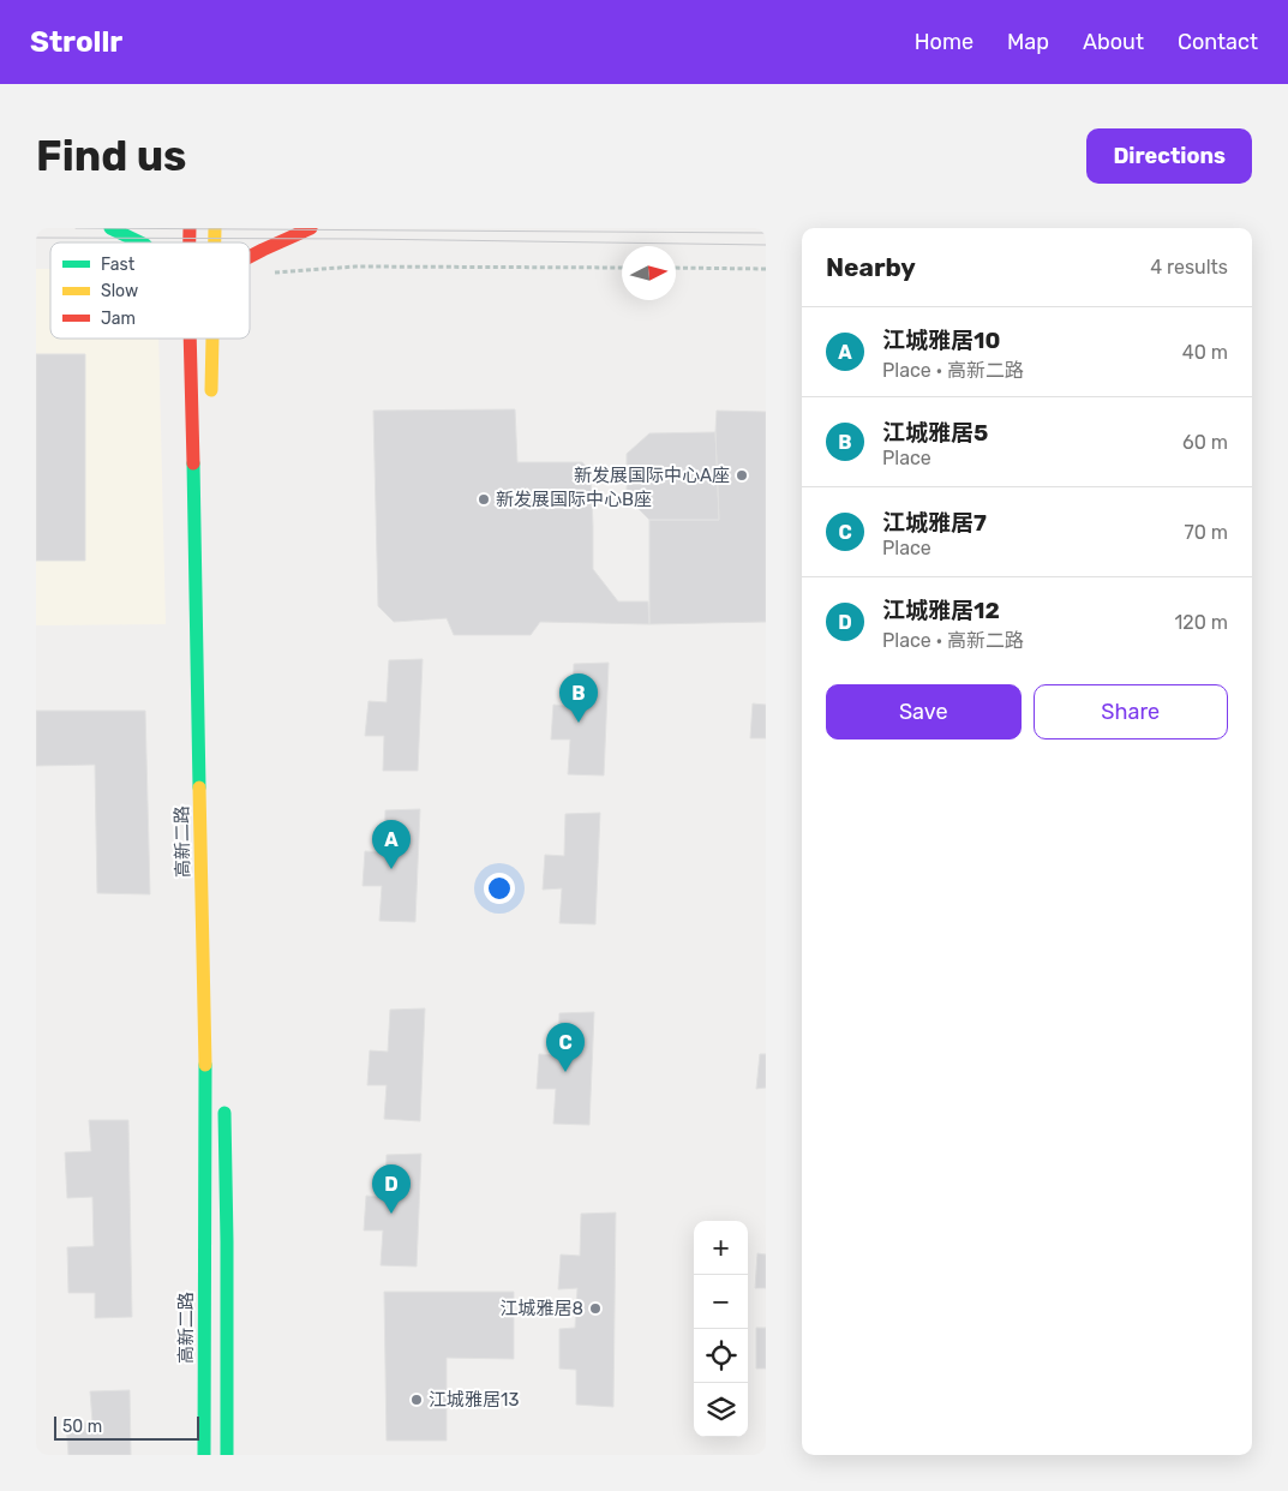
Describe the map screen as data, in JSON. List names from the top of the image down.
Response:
{
  "streets": {
    "main road": ["高新二路"]
  },
  "places": [
    "新发展国际中心A座",
    "新发展国际中心B座",
    "江城雅居8",
    "江城雅居13"
  ],
  "legend": ["Fast", "Slow", "Jam"],
  "scale_bar": "50 m",
  "north": "right",
  "page": {
    "header": "Strollr",
    "nav": [
      "Home",
      "Map",
      "About",
      "Contact"
    ],
    "buttons": [
      "Directions",
      ["Save", "Share"]
    ],
    "title": "Find us",
    "heading": ["Nearby", "4 results"],
    "list": [
      {
        "mark": "A",
        "name": "江城雅居10",
        "note": "Place · 高新二路",
        "value": "40 m"
      },
      {
        "mark": "B",
        "name": "江城雅居5",
        "note": "Place",
        "value": "60 m"
      },
      {
        "mark": "C",
        "name": "江城雅居7",
        "note": "Place",
        "value": "70 m"
      },
      {
        "mark": "D",
        "name": "江城雅居12",
        "note": "Place · 高新二路",
        "value": "120 m"
      }
    ],
    "pins": [
      "B",
      "A",
      "C",
      "D"
    ],
    "map_buttons": ["+", "−"],
    "scale": "50 m"
  }
}
